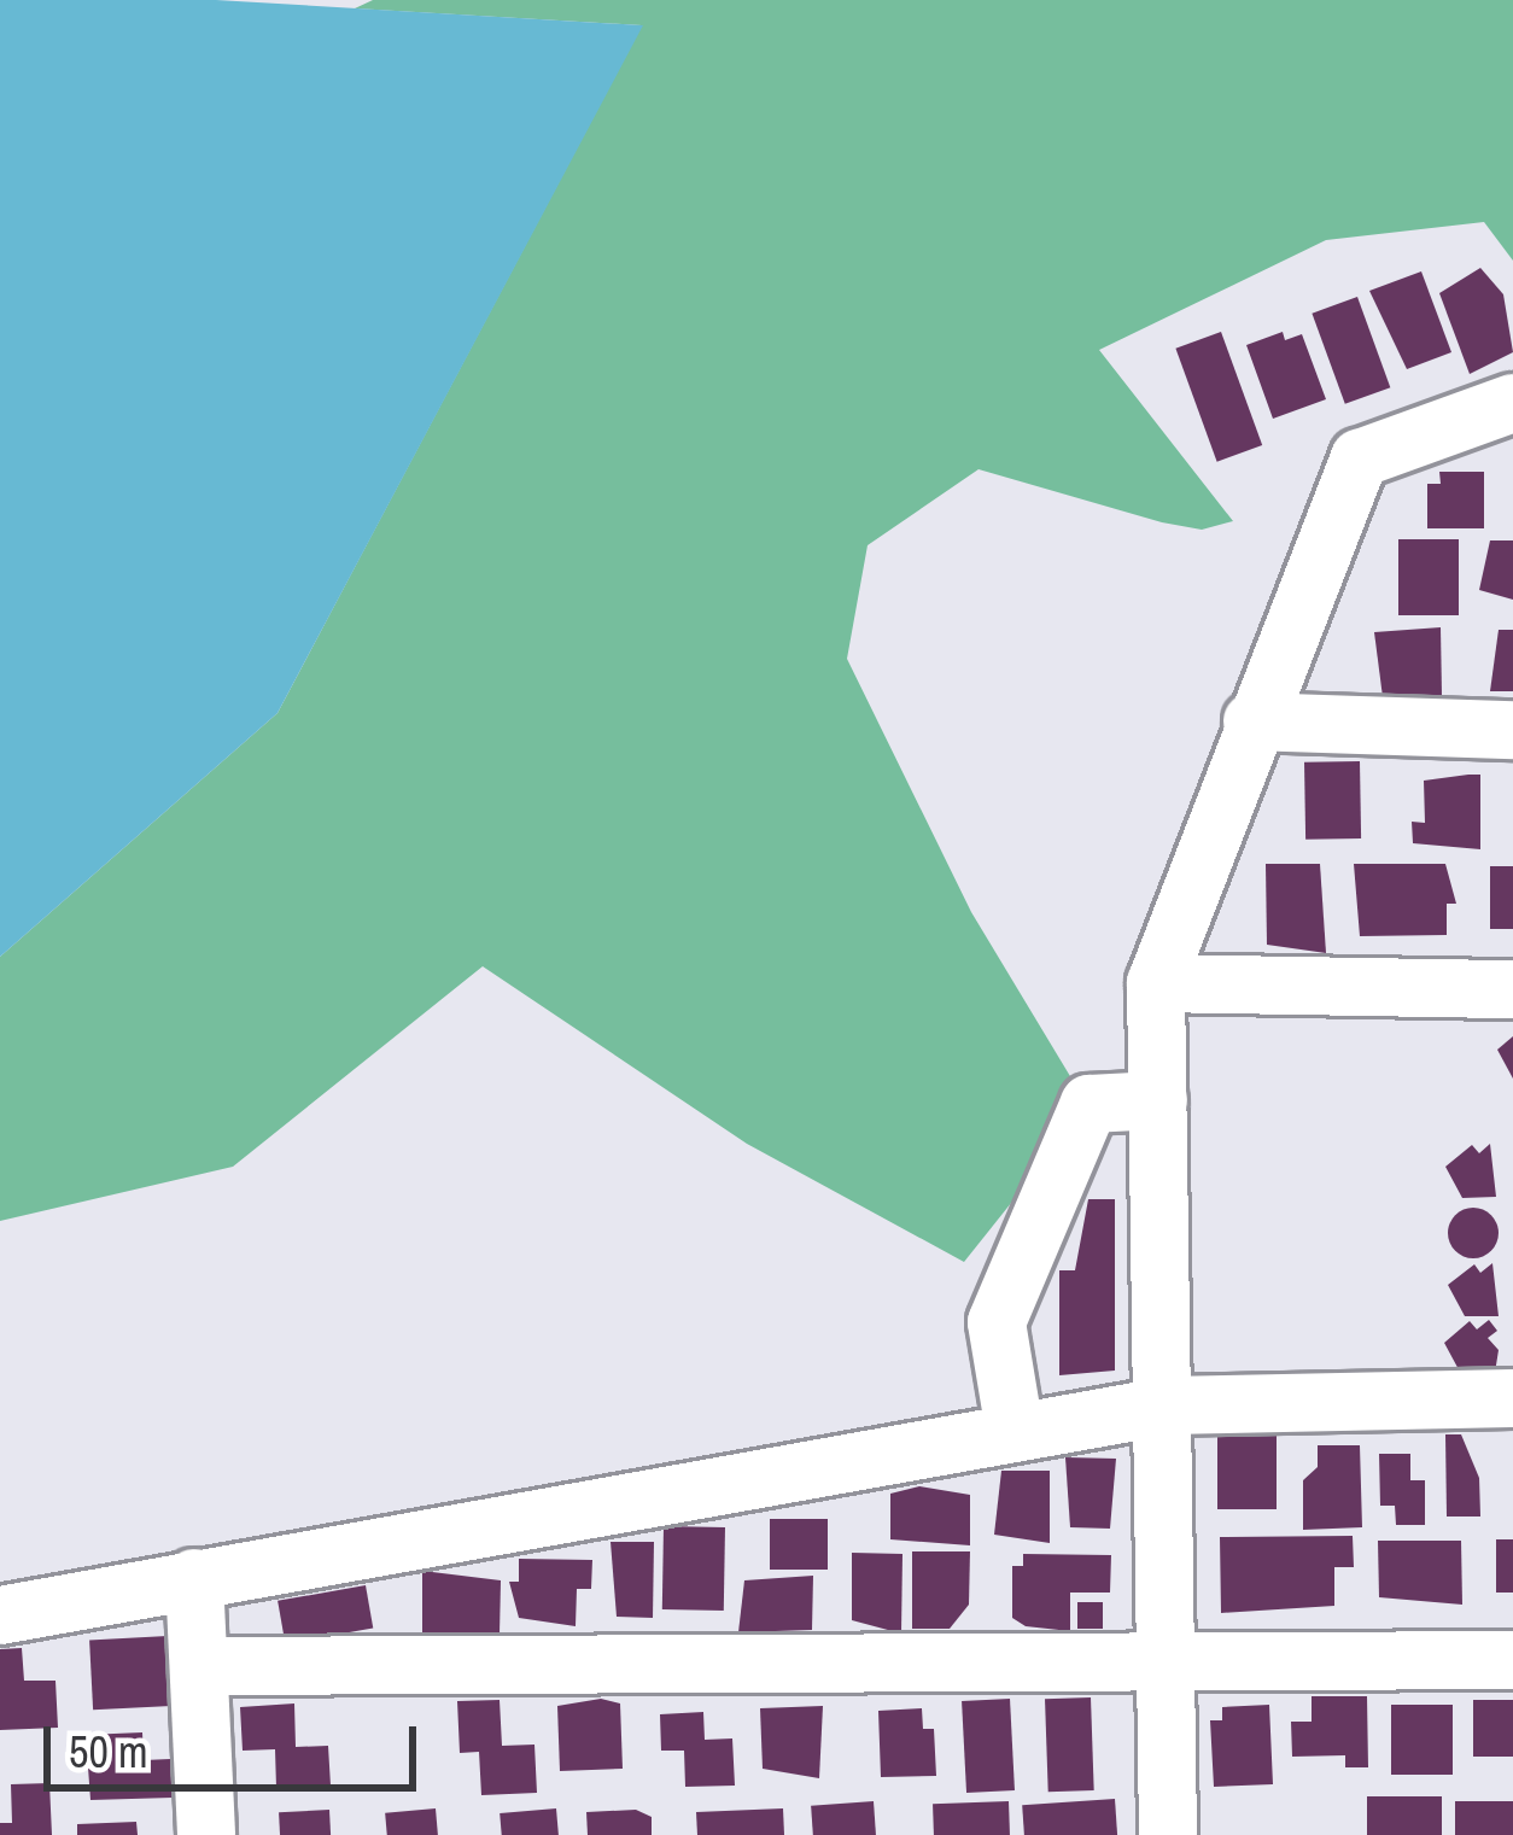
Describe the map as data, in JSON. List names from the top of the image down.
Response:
{
  "scale_bar": "50 m"
}
